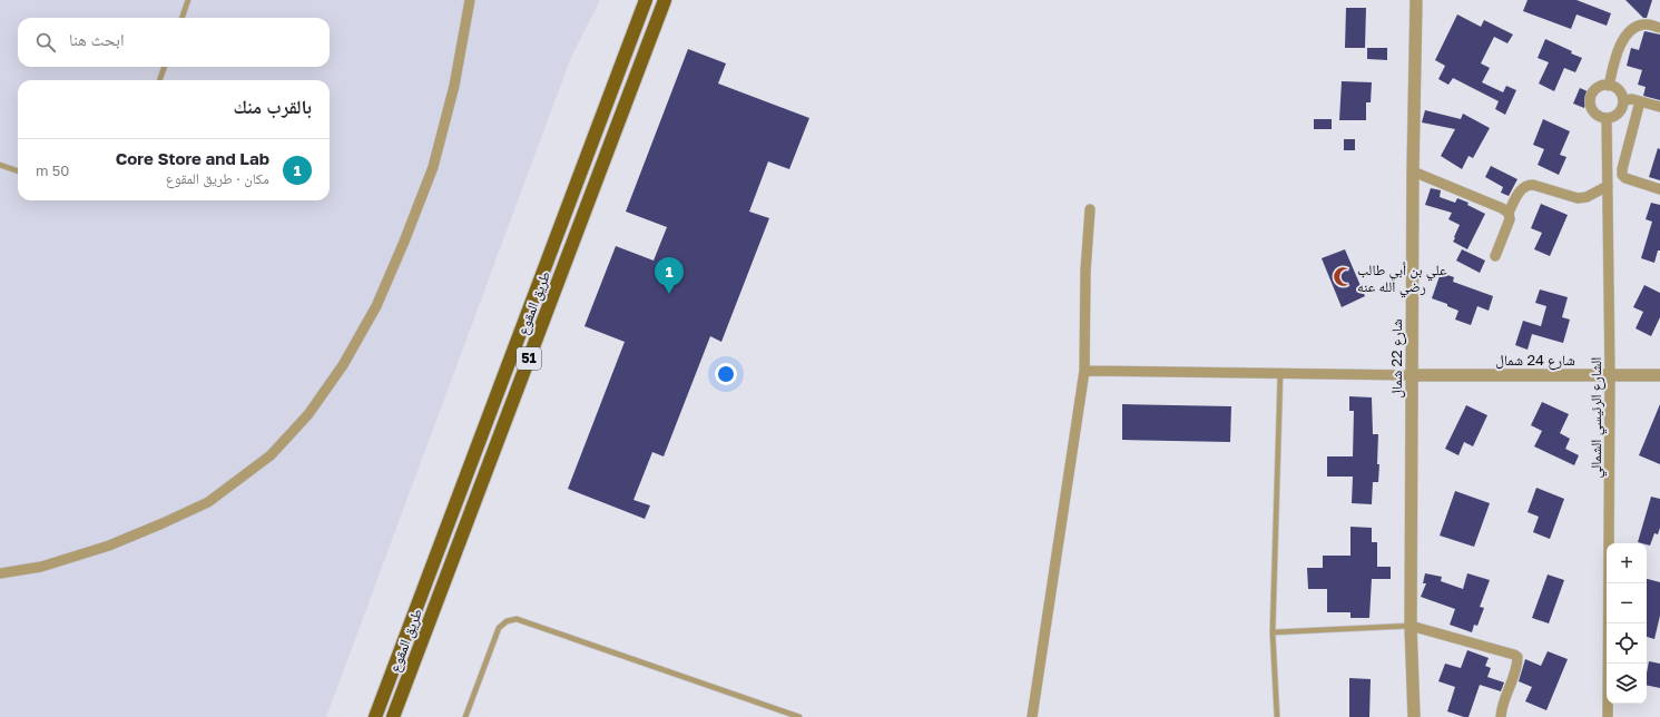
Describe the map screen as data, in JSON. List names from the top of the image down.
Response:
{
  "streets": {
    "main road": ["طريق المقوع", "51"],
    "street": ["شارع 22 شمال", "شارع 24 شمال", "الشارع الرئيسي الشمالي"]
  },
  "crossings": [
    ["شارع 22 شمال", "شارع 24 شمال"],
    ["شارع 24 شمال", "الشارع الرئيسي الشمالي"]
  ],
  "places": {
    "mosque": ["علي بن أبي طالب رضي الله عنه"]
  },
  "page": {
    "search": "ابحث هنا",
    "heading": "بالقرب منك",
    "list": [
      {
        "mark": "1",
        "name": "Core Store and Lab",
        "note": "مكان · طريق المقوع",
        "value": "50 m"
      }
    ],
    "pins": "1",
    "map_buttons": ["+", "−"]
  }
}
